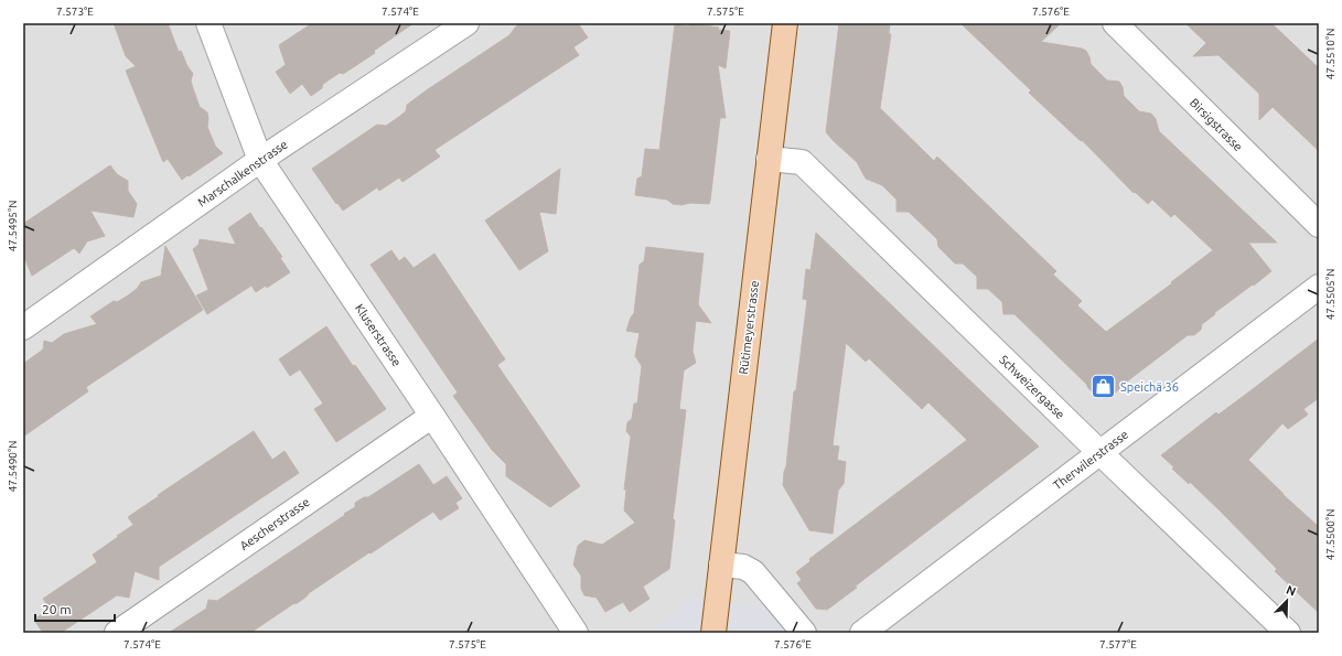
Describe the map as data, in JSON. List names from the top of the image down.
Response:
{
  "streets": {
    "main road": ["Rütimeyerstrasse"],
    "street": [
      "Birsigstrasse",
      "Marschalkenstrasse",
      "Kluserstrasse",
      "Schweizergasse",
      "Therwilerstrasse",
      "Aescherstrasse"
    ]
  },
  "crossings": [
    ["Marschalkenstrasse", "Kluserstrasse"],
    ["Rütimeyerstrasse", "Schweizergasse"],
    ["Kluserstrasse", "Aescherstrasse"],
    ["Schweizergasse", "Therwilerstrasse"]
  ],
  "places": {
    "shop": ["Speichä 36"]
  },
  "scale_bar": "20 m",
  "north": "top right",
  "coordinates": [
    "7.573°E",
    "7.574°E",
    "7.575°E",
    "7.576°E",
    "47.5510°N",
    "47.5495°N",
    "47.5505°N",
    "47.5490°N",
    "47.5500°N",
    "7.577°E"
  ]
}
